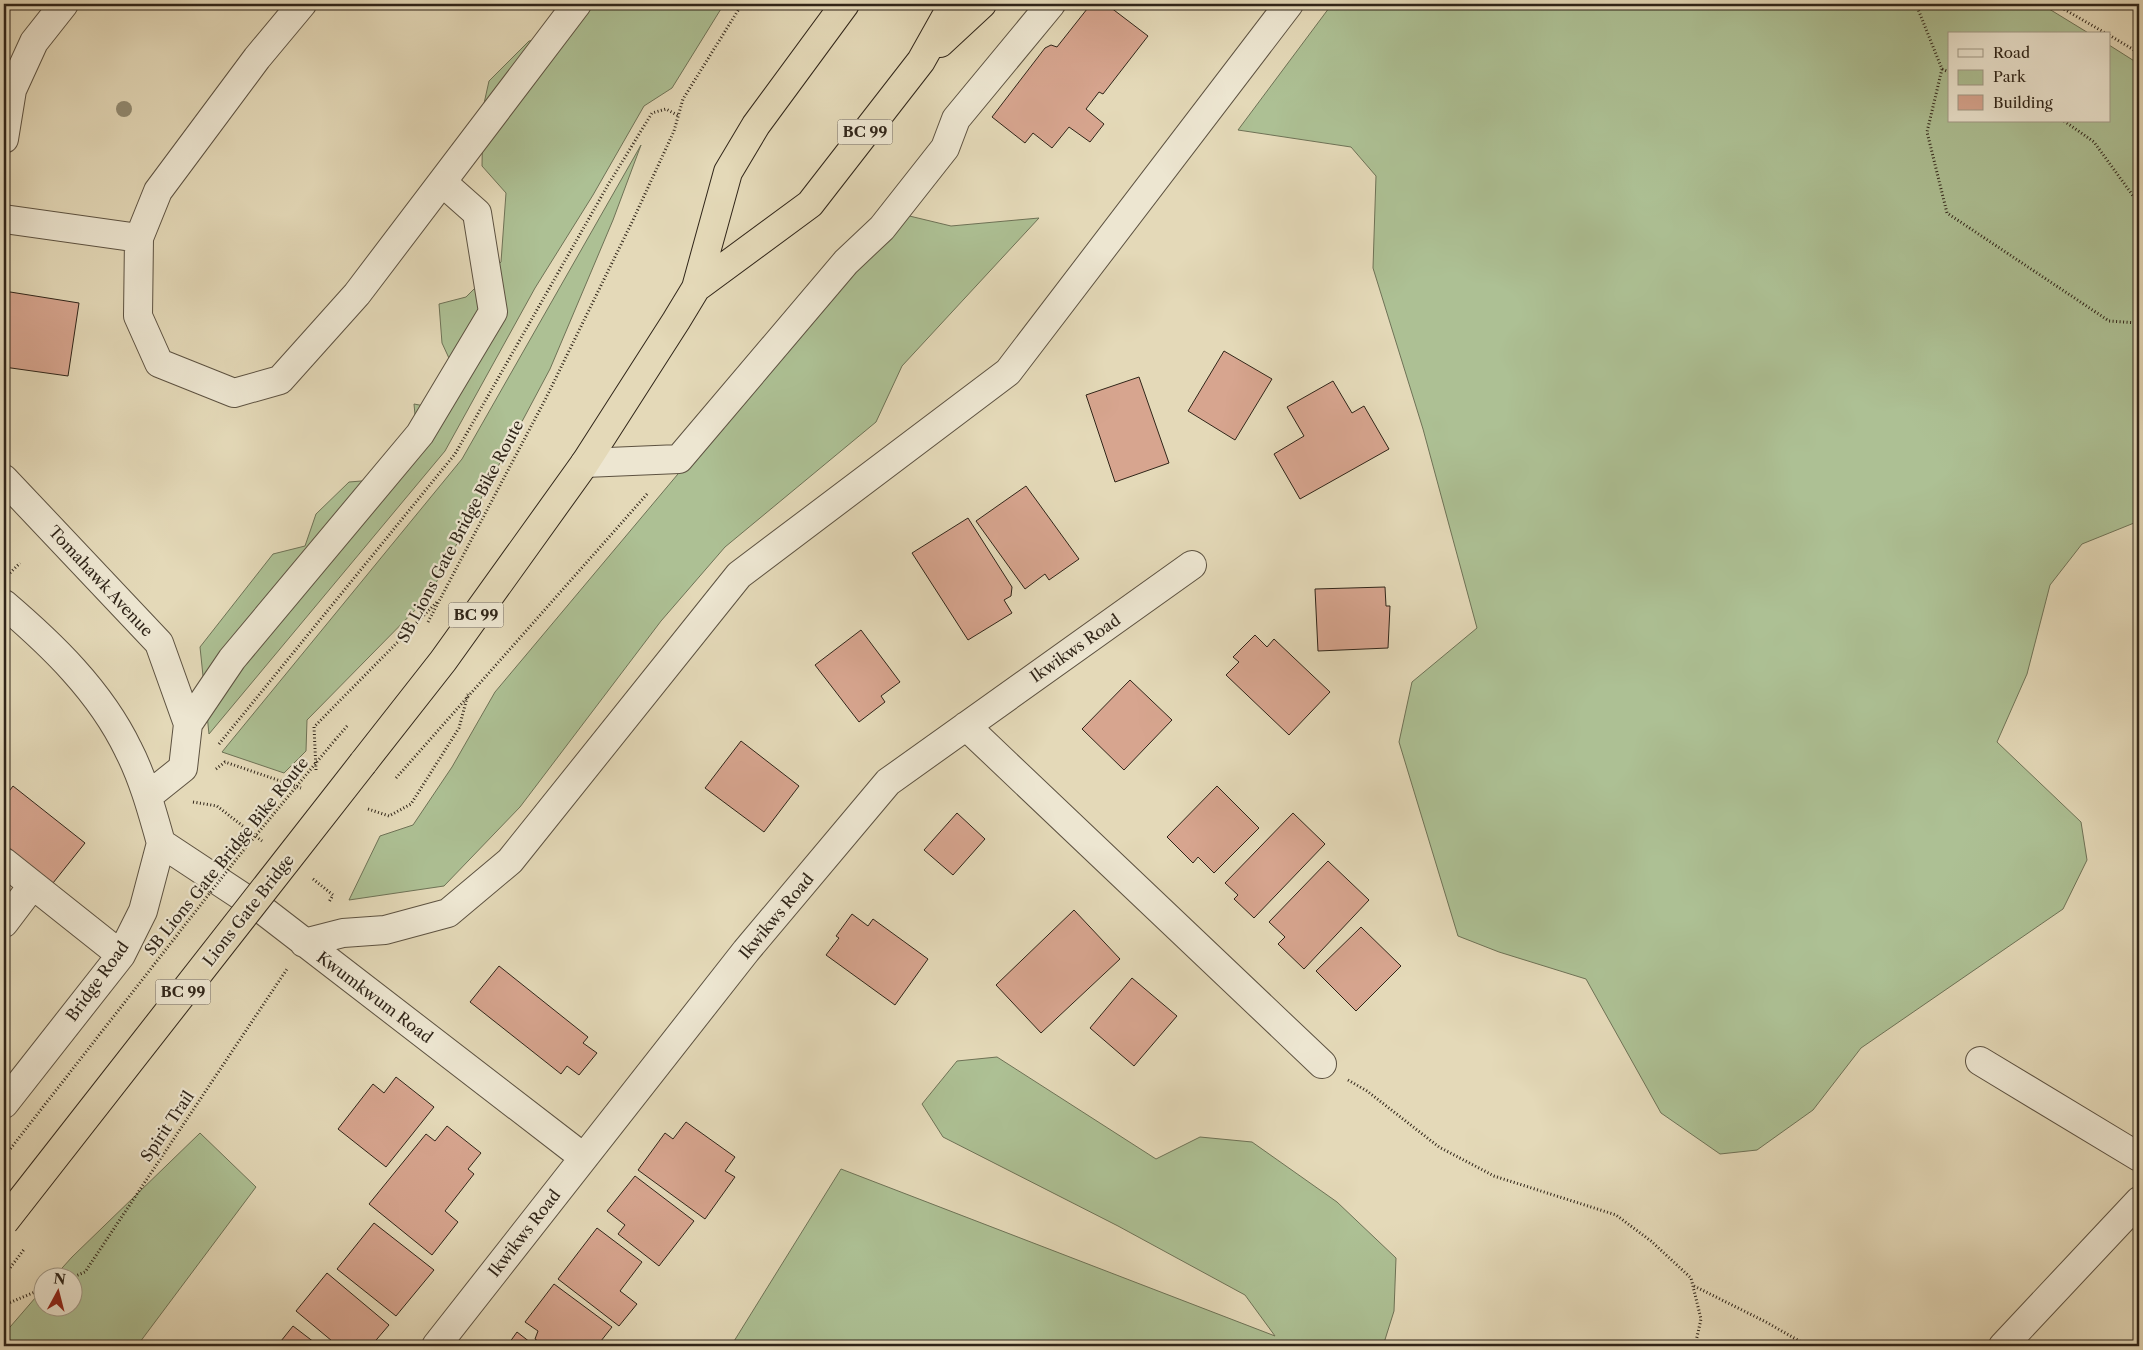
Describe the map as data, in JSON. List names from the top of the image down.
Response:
{
  "streets": {
    "highway": ["BC 99", "Lions Gate Bridge"],
    "street": [
      "Tomahawk Avenue",
      "Ikwikws Road",
      "Bridge Road",
      "Kwumkwum Road"
    ],
    "path": ["SB Lions Gate Bridge Bike Route", "Spirit Trail"]
  },
  "crossings": [
    ["BC 99", "Lions Gate Bridge"],
    ["Ikwikws Road", "Kwumkwum Road"],
    ["Bridge Road", "Kwumkwum Road"]
  ],
  "legend": ["Road", "Park", "Building"],
  "north": "top"
}
